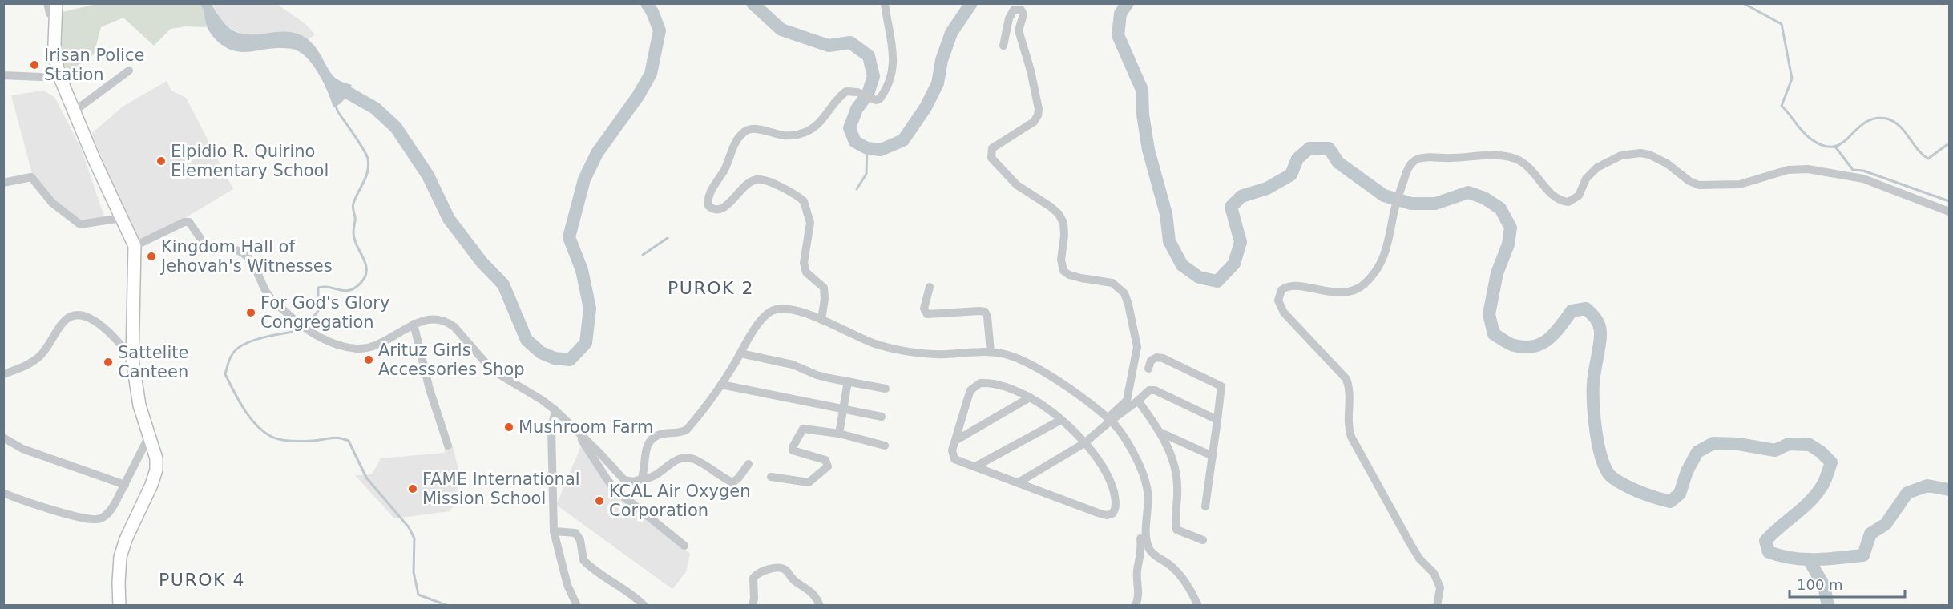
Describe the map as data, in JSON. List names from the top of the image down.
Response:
{
  "districts": ["PUROK 2", "PUROK 4"],
  "places": [
    "Irisan Police Station",
    "Elpidio R. Quirino Elementary School",
    "Kingdom Hall of Jehovah's Witnesses",
    "For God's Glory Congregation",
    "Arituz Girls Accessories Shop",
    "Sattelite Canteen",
    "Mushroom Farm",
    "FAME International Mission School",
    "KCAL Air Oxygen Corporation"
  ],
  "scale_bar": "100 m"
}
